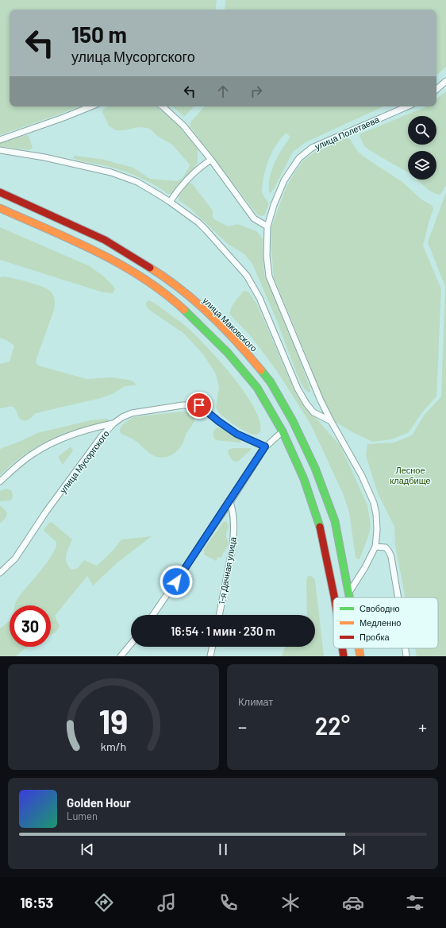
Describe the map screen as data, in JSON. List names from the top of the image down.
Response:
{
  "streets": {
    "highway": ["улица Маковского"],
    "street": ["улица Полетаева", "улица Мусоргского", "1-я Дачная улица"]
  },
  "parks": ["Лесное кладбище"],
  "legend": ["Свободно", "Медленно", "Пробка"],
  "page": {
    "turn": ["150 m", "улица Мусоргского"],
    "limit": "30",
    "trip": "16:54 · 1 мин · 230 m",
    "tile": "Климат",
    "heat": ["−", "22°", "+"],
    "song": ["Golden Hour", "Lumen"],
    "tabs": "16:53",
    "gauge": ["19", "km/h"]
  }
}
